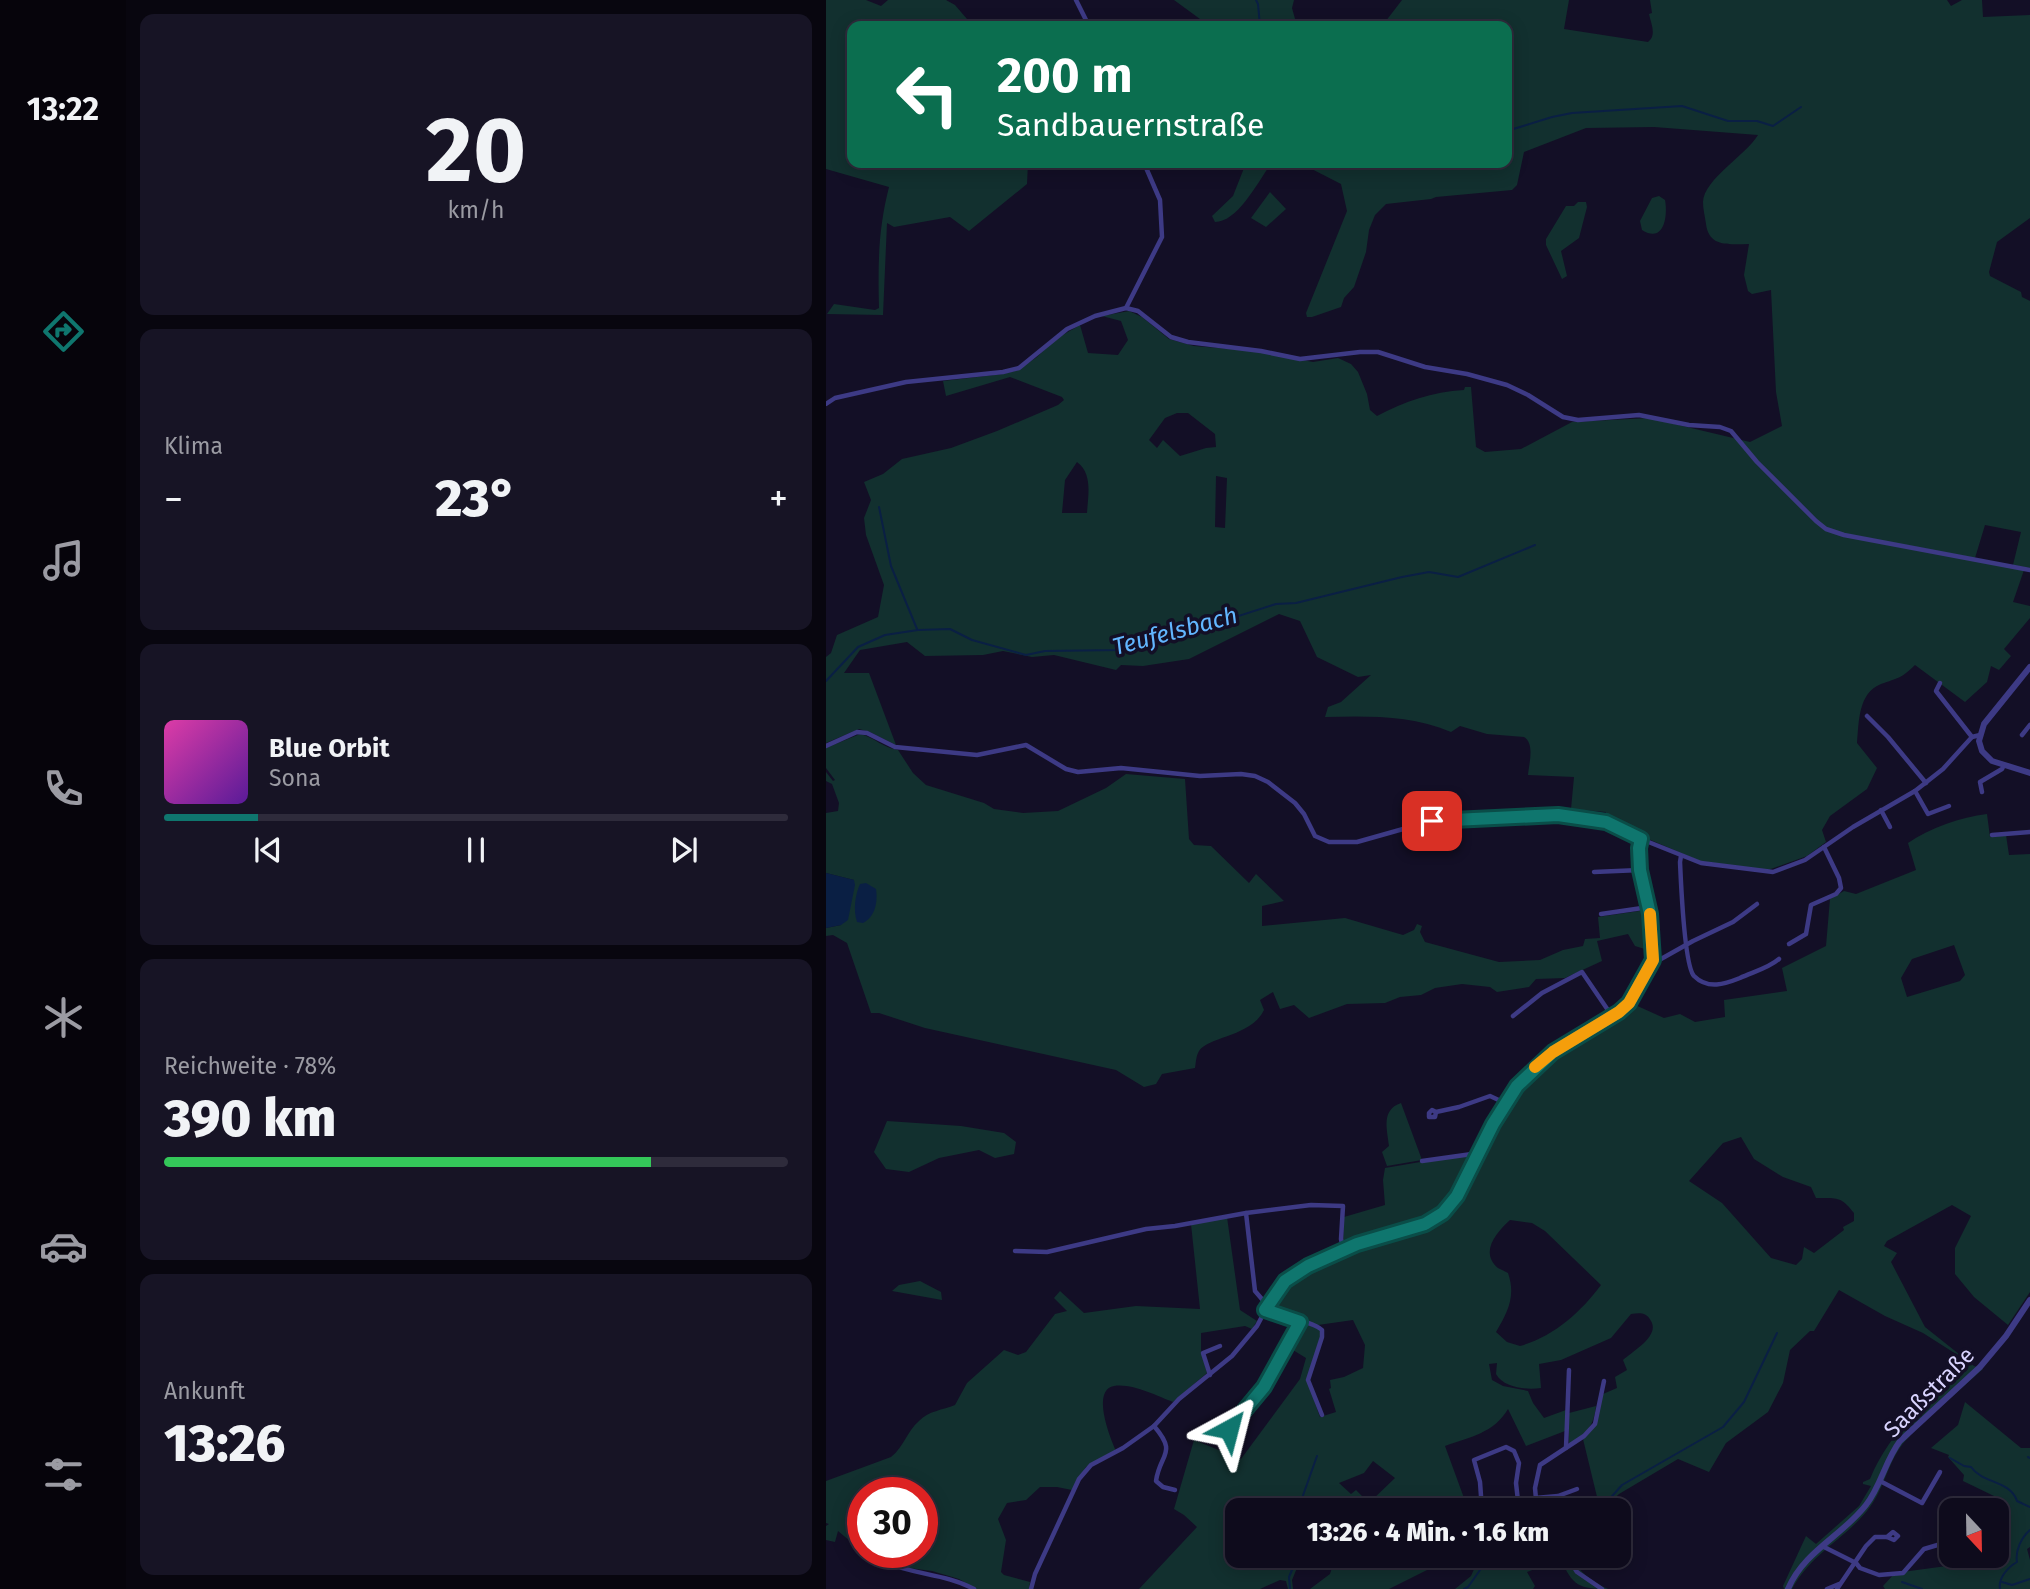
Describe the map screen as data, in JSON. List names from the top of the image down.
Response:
{
  "streets": {
    "street": ["Saaßstraße"]
  },
  "water": ["Teufelsbach"],
  "north": "bottom",
  "page": {
    "tabs": "13:22",
    "tile": [
      ["20", "km/h"],
      "Klima",
      ["Reichweite · 78%", "390 km"],
      ["Ankunft", "13:26"]
    ],
    "turn": ["200 m", "Sandbauernstraße"],
    "heat": ["−", "23°", "+"],
    "song": ["Blue Orbit", "Sona"],
    "limit": "30",
    "trip": "13:26 · 4 Min. · 1.6 km"
  }
}
